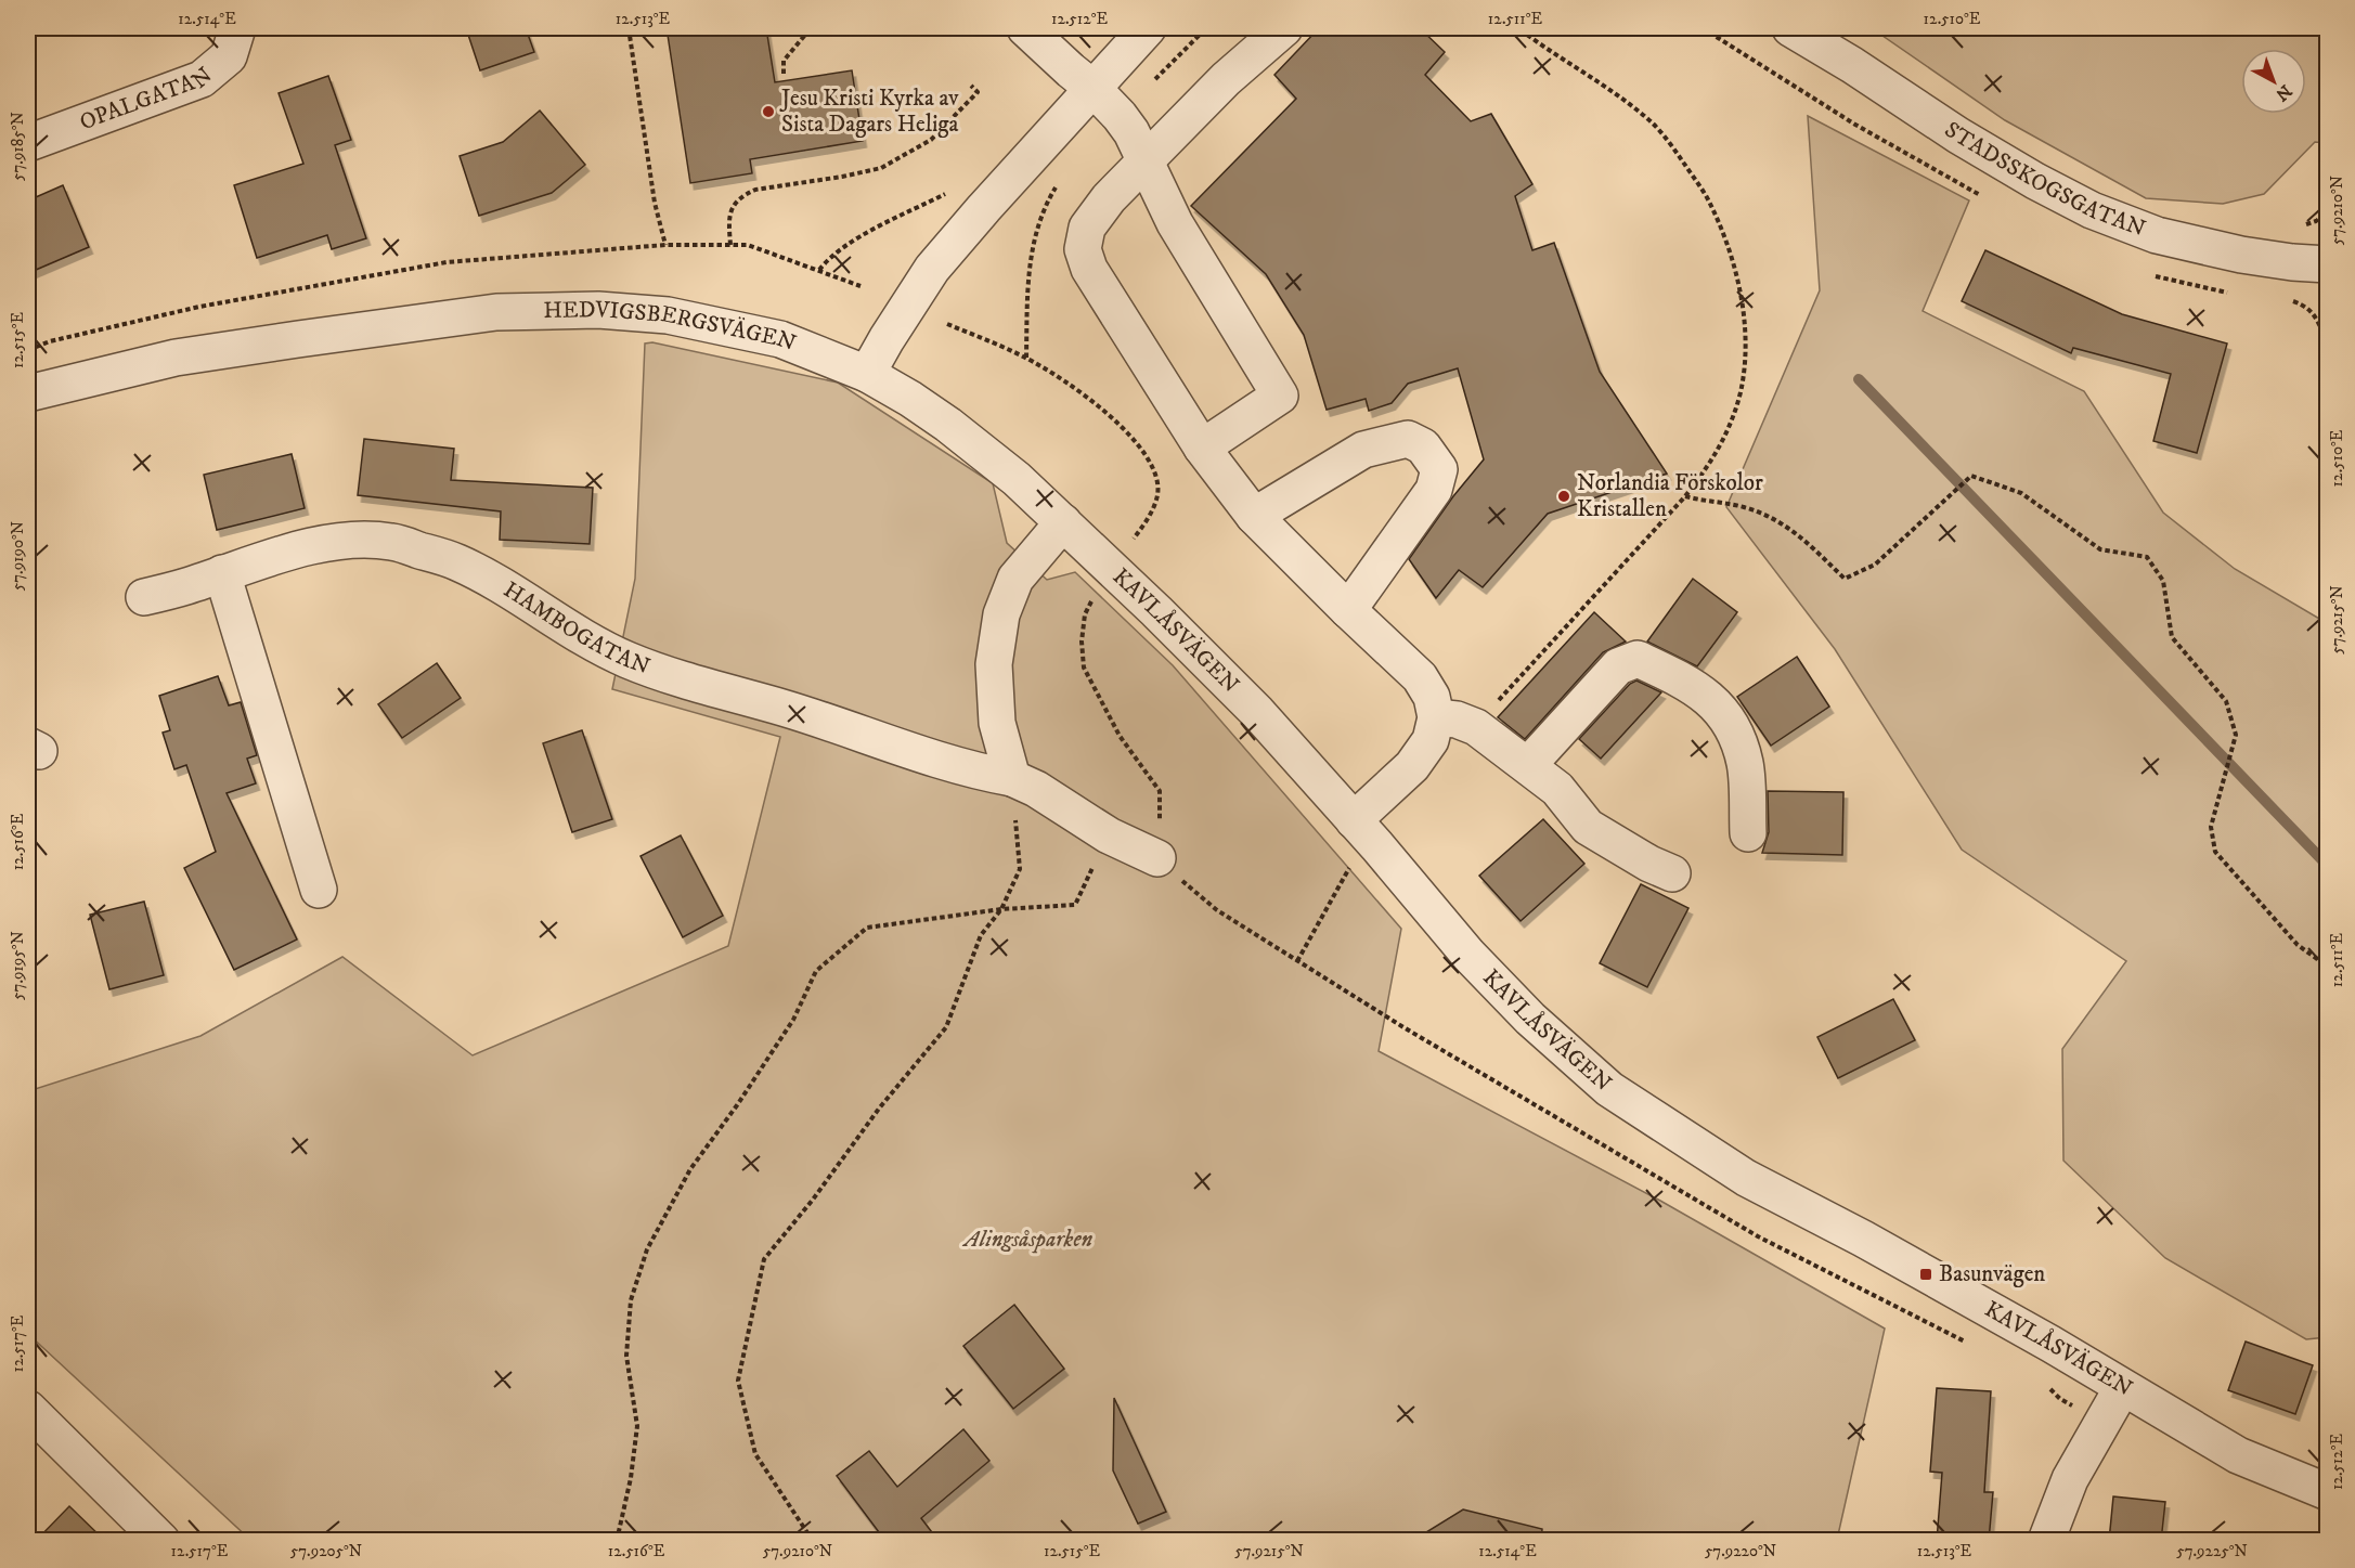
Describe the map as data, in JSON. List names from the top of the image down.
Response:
{
  "streets": {
    "street": [
      "OPALGATAN",
      "STADSSKOGSGATAN",
      "HEDVIGSBERGSVÄGEN",
      "HAMBOGATAN",
      "KAVLÅSVÄGEN"
    ]
  },
  "crossings": [
    ["HEDVIGSBERGSVÄGEN", "KAVLÅSVÄGEN"]
  ],
  "parks": ["Alingsåsparken"],
  "places": {
    "other": ["Jesu Kristi Kyrka av Sista Dagars Heliga", "Norlandia Förskolor Kristallen"],
    "transit": ["Basunvägen"]
  },
  "north": "bottom right",
  "coordinates": [
    "12.514°E",
    "12.513°E",
    "12.512°E",
    "12.511°E",
    "12.510°E",
    "57.9185°N",
    "57.9210°N",
    "12.515°E",
    "57.9190°N",
    "57.9215°N",
    "12.516°E",
    "57.9195°N",
    "12.517°E",
    "57.9205°N",
    "57.9220°N",
    "57.9225°N"
  ]
}
